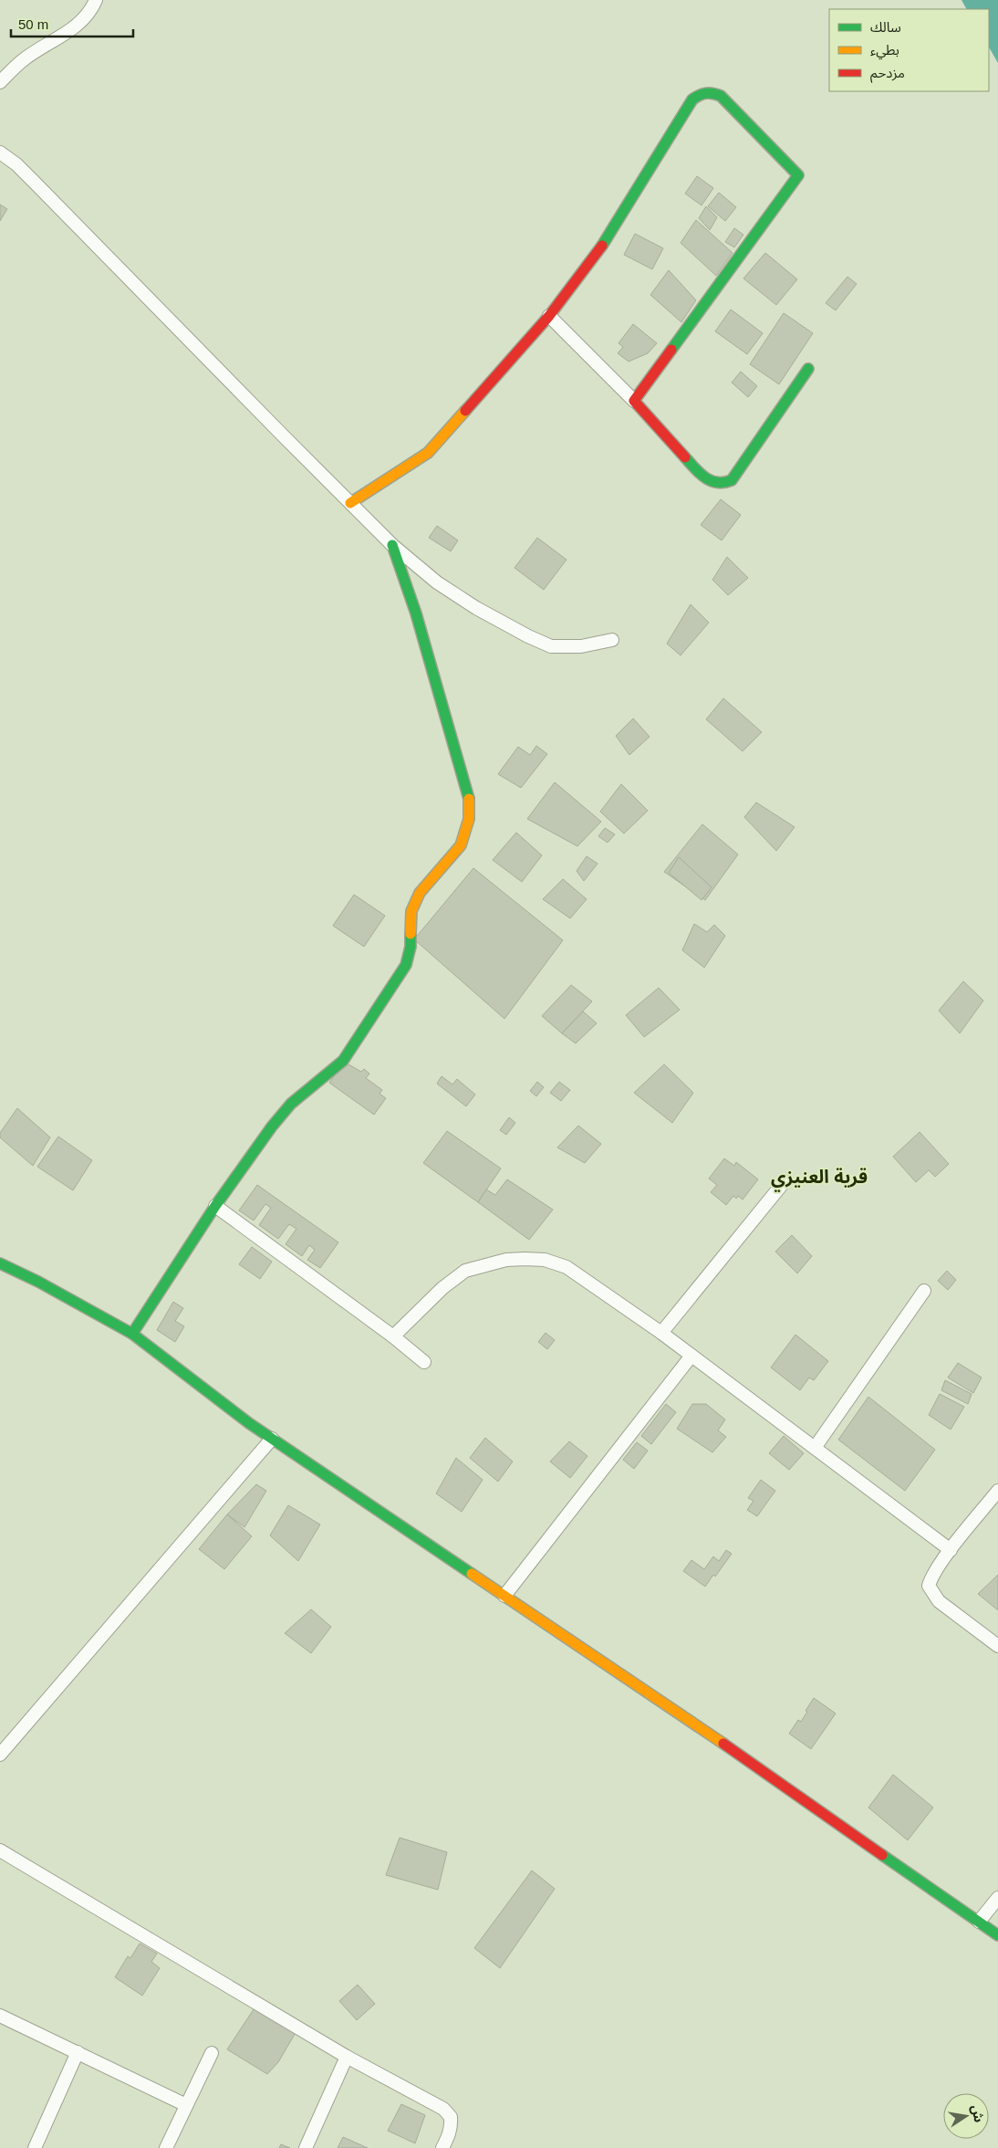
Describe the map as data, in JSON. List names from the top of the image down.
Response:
{
  "districts": ["قرية العنيزي"],
  "legend": ["سالك", "بطيء", "مزدحم"],
  "scale_bar": "50 m",
  "north": "right"
}
